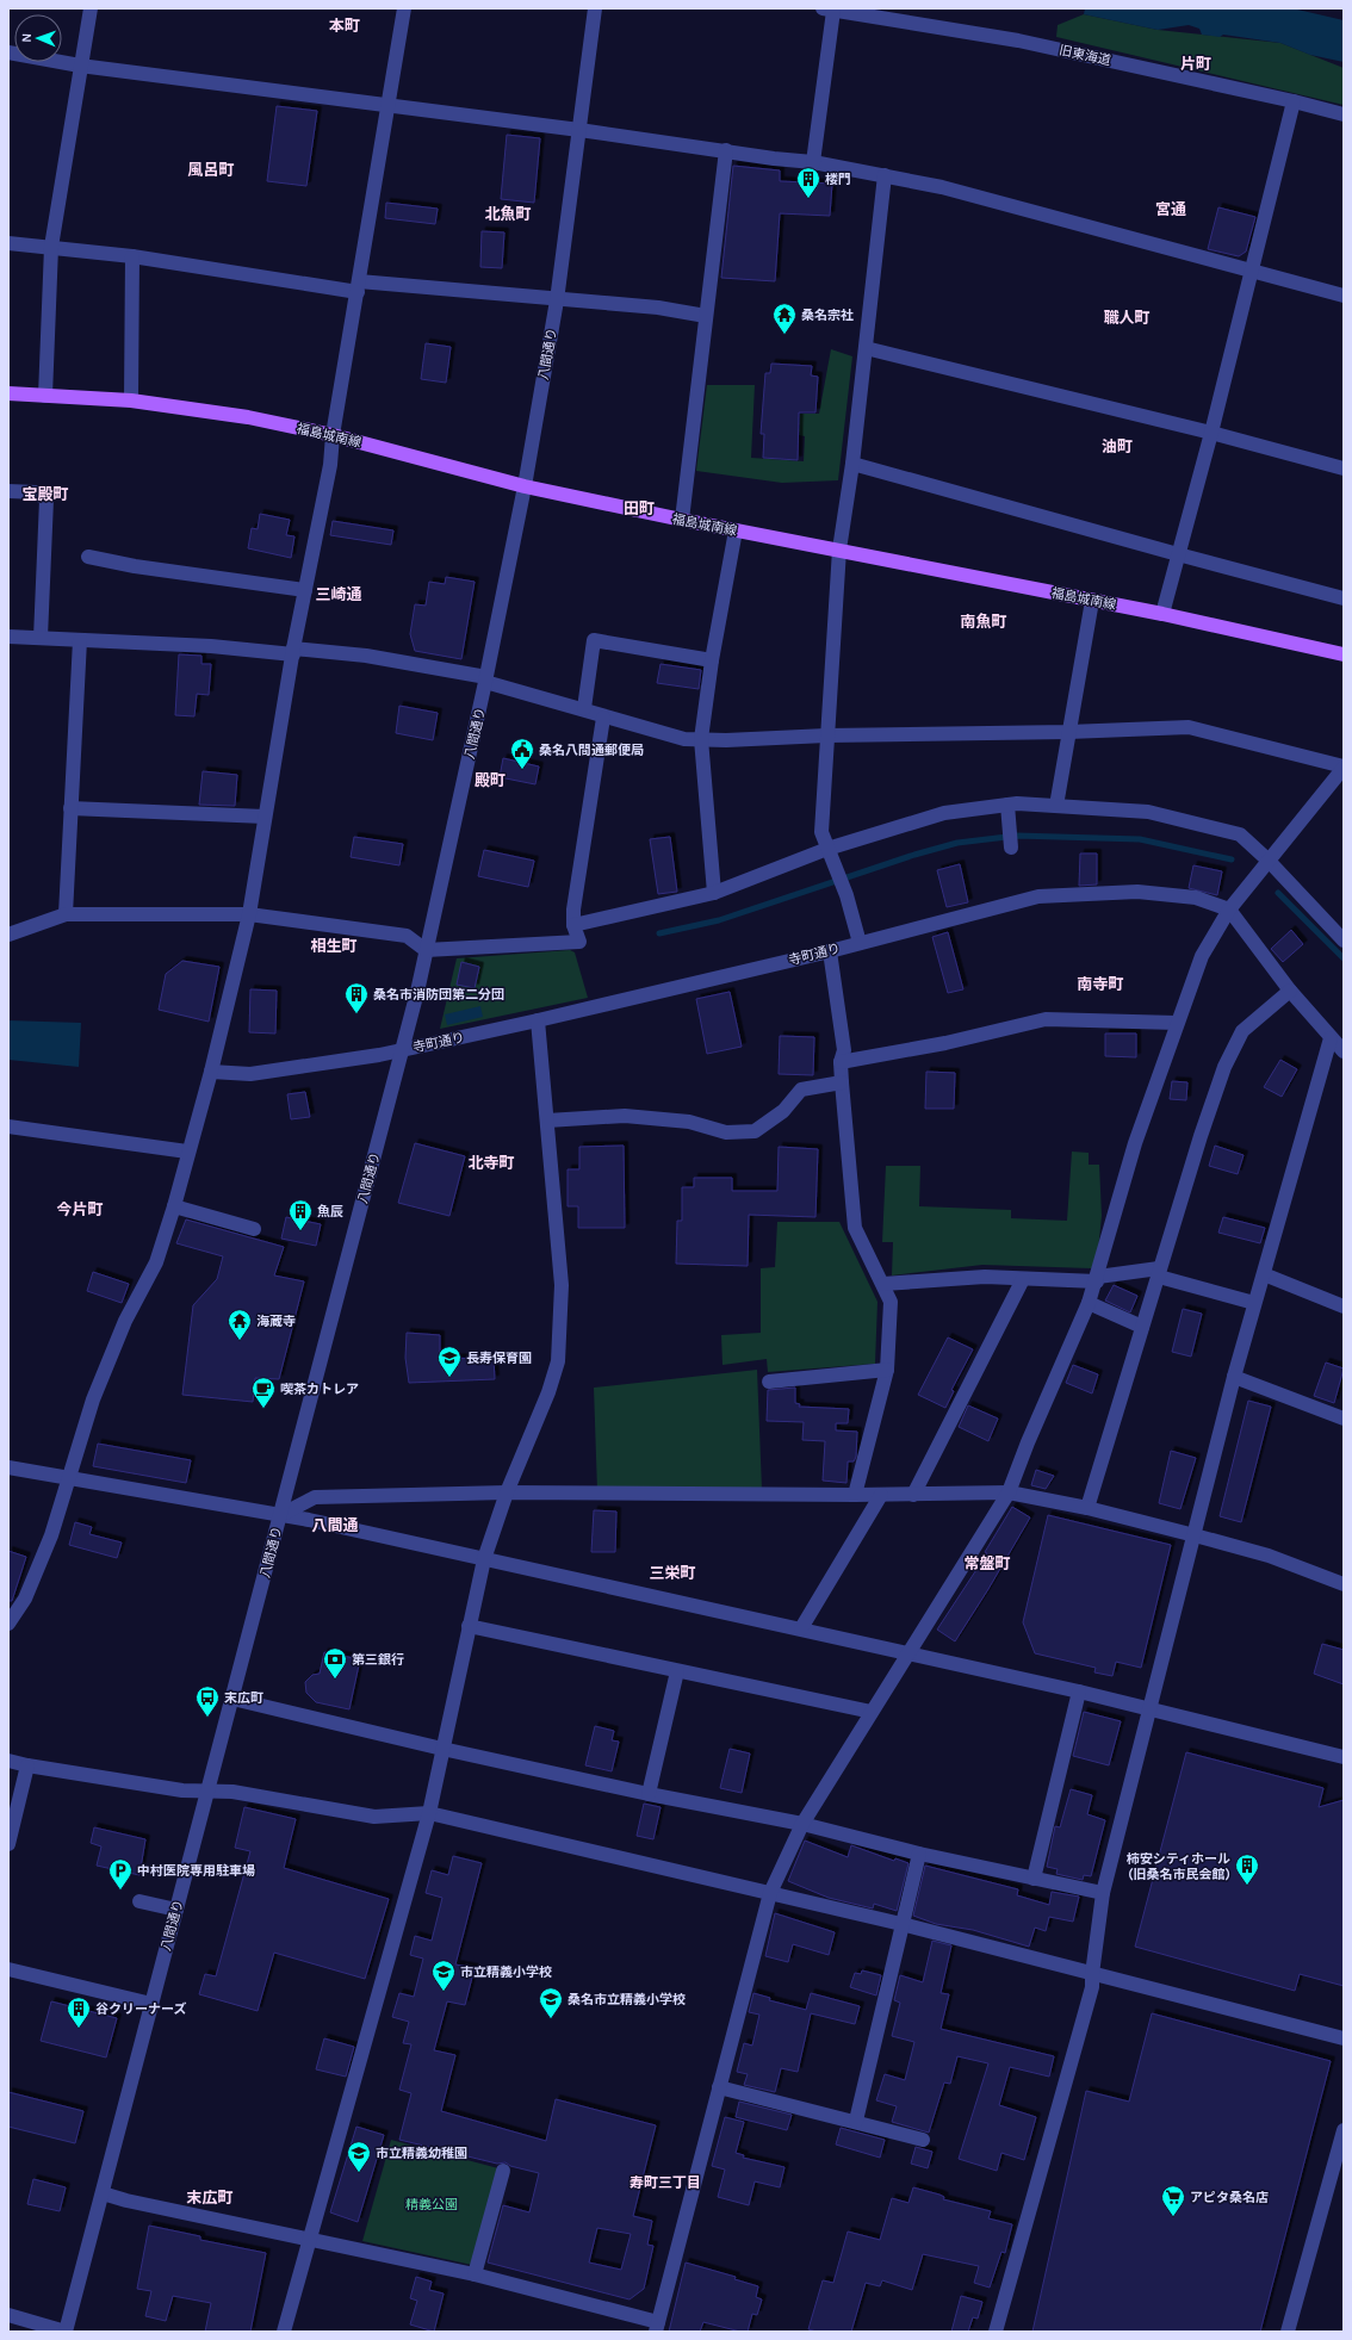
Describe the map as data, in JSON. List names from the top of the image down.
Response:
{
  "streets": {
    "main road": ["福島城南線"],
    "street": ["旧東海道", "八間通り", "寺町通り"]
  },
  "crossings": [
    ["八間通り", "福島城南線"],
    ["八間通り", "寺町通り"]
  ],
  "districts": [
    "本町",
    "片町",
    "風呂町",
    "宮通",
    "北魚町",
    "職人町",
    "油町",
    "宝殿町",
    "田町",
    "三崎通",
    "南魚町",
    "殿町",
    "相生町",
    "南寺町",
    "北寺町",
    "今片町",
    "八間通",
    "常盤町",
    "三栄町",
    "寿町三丁目",
    "末広町"
  ],
  "parks": ["精義公園"],
  "places": {
    "building": [
      "楼門",
      "桑名市消防団第二分団",
      "魚辰",
      "柿安シティホール (旧桑名市民会館)",
      "谷クリーナーズ"
    ],
    "temple": ["桑名宗社", "海蔵寺"],
    "public building": ["桑名八間通郵便局"],
    "school or university": [
      "長寿保育園",
      "市立精義小学校",
      "桑名市立精義小学校",
      "市立精義幼稚園"
    ],
    "cafe": ["喫茶カトレア"],
    "bank": ["第三銀行"],
    "bus stop": ["末広町"],
    "parking": ["中村医院専用駐車場"],
    "supermarket": ["アピタ桑名店"]
  },
  "north": "left"
}
